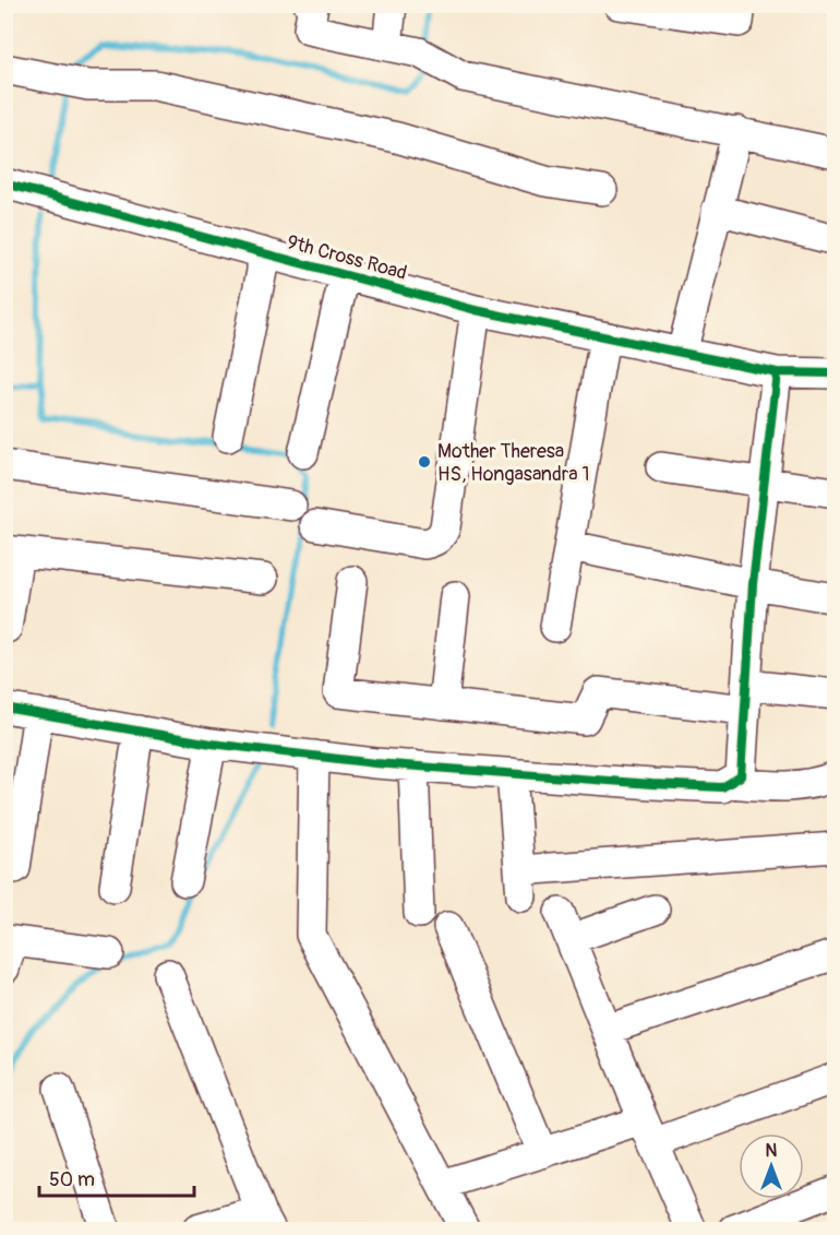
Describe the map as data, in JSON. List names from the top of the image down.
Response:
{
  "streets": {
    "street": ["9th Cross Road"]
  },
  "places": ["Mother Theresa HS, Hongasandra 1"],
  "scale_bar": "50 m",
  "north": "top"
}
